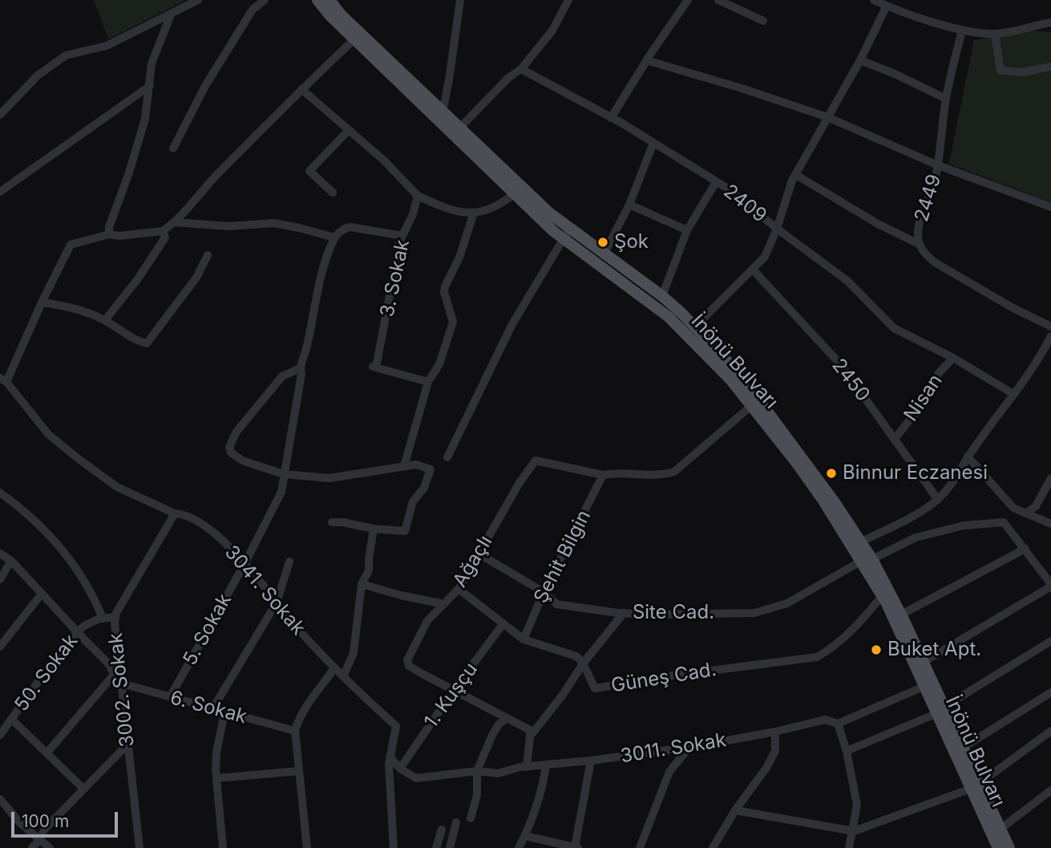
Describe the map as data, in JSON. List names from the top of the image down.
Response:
{
  "streets": {
    "main road": ["İnönü Bulvarı"],
    "street": [
      "2449",
      "2409",
      "3. Sokak",
      "2450",
      "Nisan",
      "Şehit Bilgin",
      "Ağaçlı",
      "3041. Sokak",
      "Site Cad.",
      "5. Sokak",
      "50. Sokak",
      "Güneş Cad.",
      "3002. Sokak",
      "1. Kuşçu",
      "6. Sokak",
      "3011. Sokak"
    ]
  },
  "crossings": [
    ["2409", "Nisan"],
    ["İnönü Bulvarı", "Site Cad."],
    ["İnönü Bulvarı", "Güneş Cad."],
    ["2450", "Nisan"],
    ["Şehit Bilgin", "Ağaçlı"],
    ["Şehit Bilgin", "Site Cad."],
    ["Şehit Bilgin", "Güneş Cad."],
    ["Ağaçlı", "Site Cad."],
    ["Ağaçlı", "Güneş Cad."],
    ["Ağaçlı", "1. Kuşçu"],
    ["3041. Sokak", "5. Sokak"],
    ["3041. Sokak", "3002. Sokak"],
    ["3041. Sokak", "3011. Sokak"],
    ["5. Sokak", "6. Sokak"],
    ["Güneş Cad.", "1. Kuşçu"],
    ["3002. Sokak", "6. Sokak"],
    ["1. Kuşçu", "3011. Sokak"]
  ],
  "places": ["Şok", "Binnur Eczanesi", "Buket Apt."],
  "scale_bar": "100 m"
}
